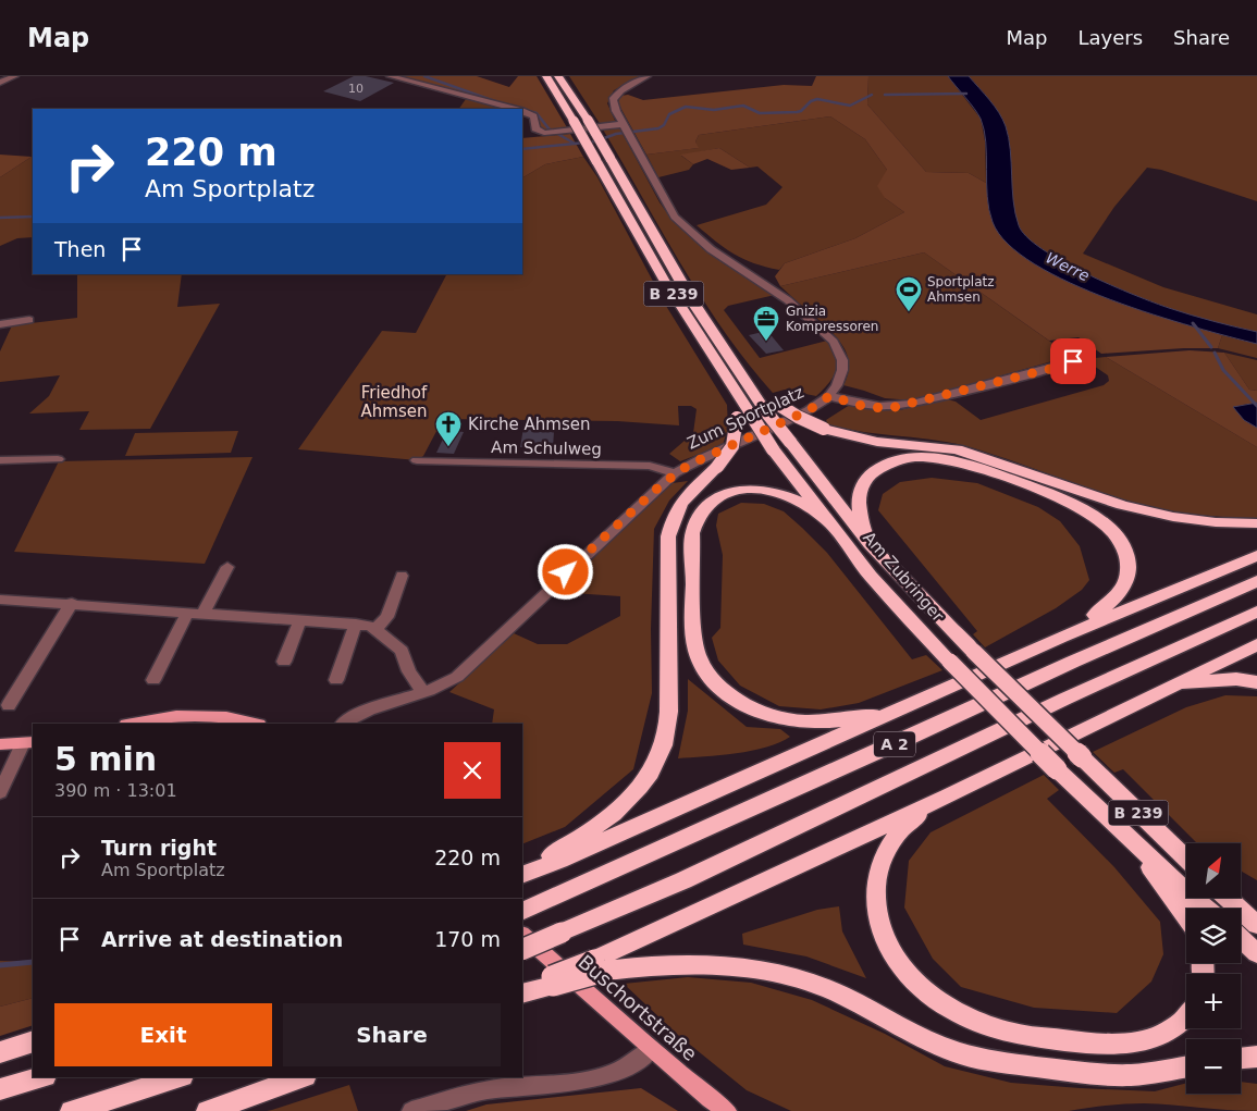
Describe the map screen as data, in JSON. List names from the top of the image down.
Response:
{
  "streets": {
    "highway": ["B 239", "Am Zubringer", "A 2"],
    "main road": ["Buschortstraße"],
    "street": ["Zum Sportplatz", "Am Schulweg"]
  },
  "crossings": [
    ["B 239", "Am Zubringer"],
    ["Zum Sportplatz", "Am Schulweg"]
  ],
  "water": ["Werre"],
  "parks": ["Friedhof Ahmsen"],
  "places": {
    "sports": ["Sportplatz Ahmsen"],
    "office": ["Gnizia Kompressoren"],
    "church": ["Kirche Ahmsen"]
  },
  "house_numbers": ["10"],
  "north": "top right",
  "page": {
    "header": "Map",
    "nav": ["Map", "Layers", "Share"],
    "turn": ["220 m", "Am Sportplatz"],
    "then": "Then",
    "heading": ["5 min", "390 m · 13:01"],
    "list": [
      {
        "name": "Turn right",
        "note": "Am Sportplatz",
        "value": "220 m"
      },
      {
        "name": "Arrive at destination",
        "value": "170 m"
      }
    ],
    "map_buttons": ["+", "−"],
    "buttons": ["Exit", "Share"]
  }
}
